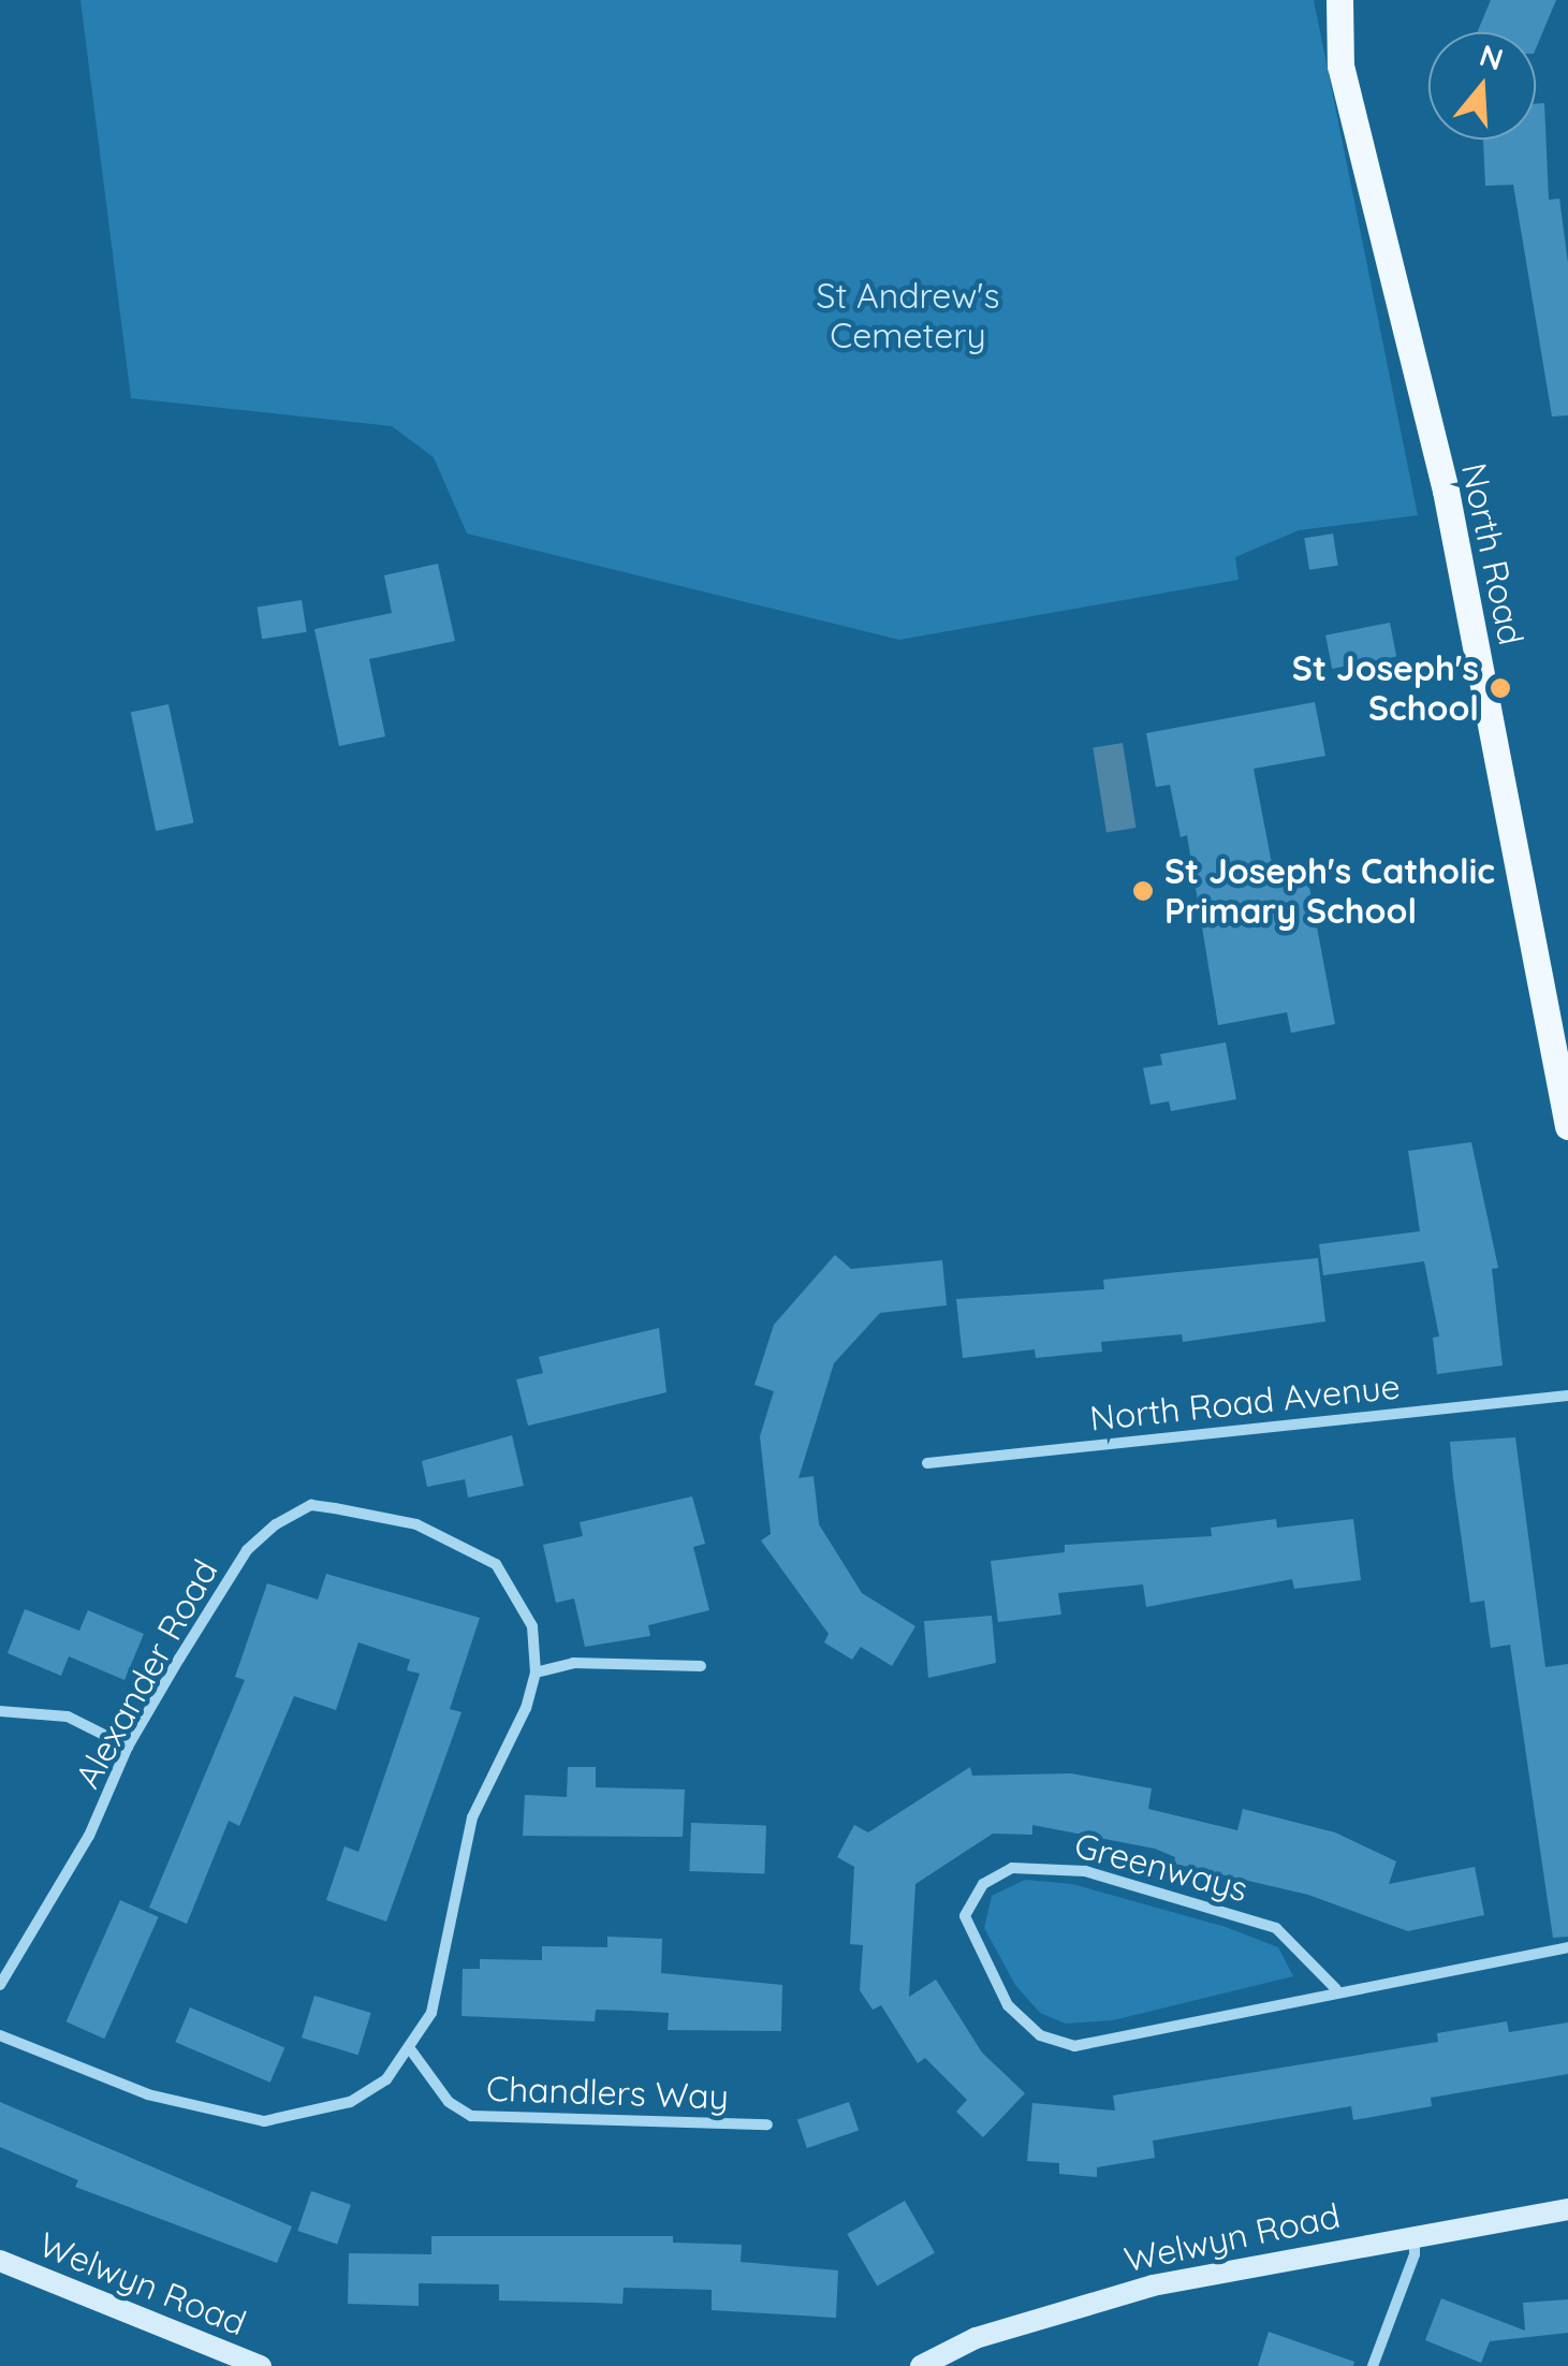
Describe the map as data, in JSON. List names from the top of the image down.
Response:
{
  "streets": {
    "main road": ["North Road", "Welwyn Road"],
    "street": [
      "North Road Avenue",
      "Alexander Road",
      "Greenways",
      "Chandlers Way"
    ]
  },
  "parks": ["St Andrew's Cemetery"],
  "places": ["St Joseph's School", "St Joseph's Catholic Primary School"],
  "north": "top"
}
